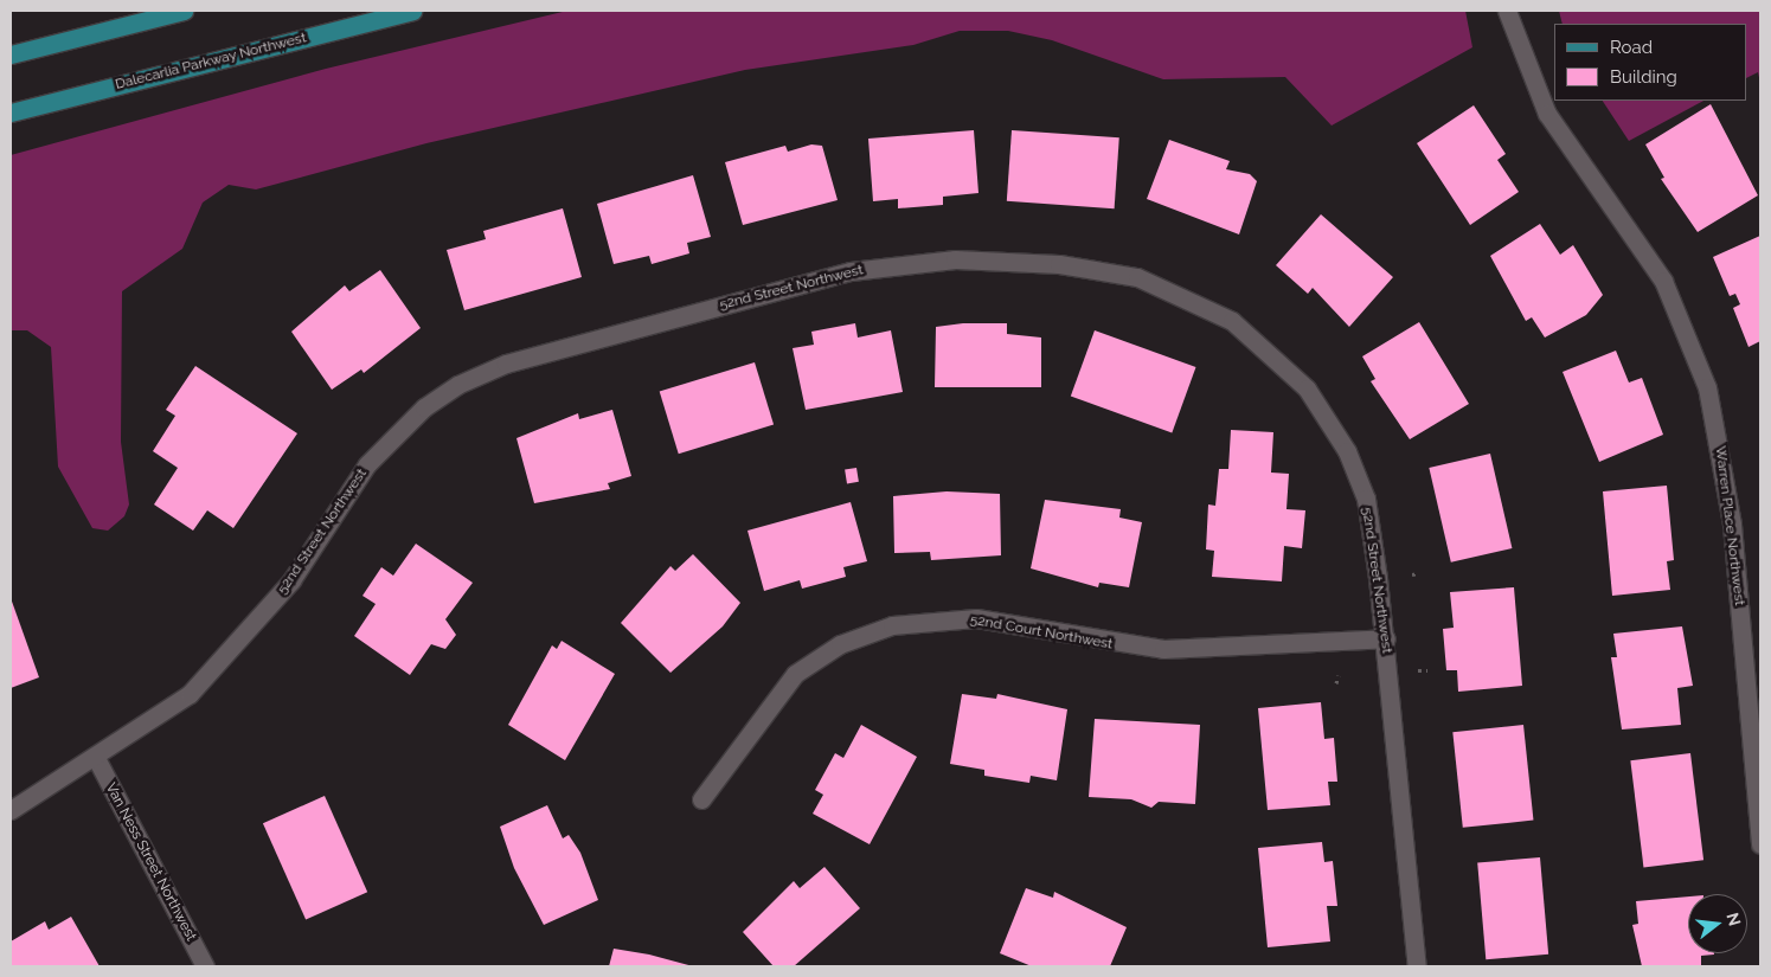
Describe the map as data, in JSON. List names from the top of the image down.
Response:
{
  "streets": {
    "main road": ["Dalecarlia Parkway Northwest"],
    "street": [
      "52nd Street Northwest",
      "Warren Place Northwest",
      "52nd Court Northwest",
      "Van Ness Street Northwest"
    ]
  },
  "crossings": [
    ["52nd Street Northwest", "52nd Court Northwest"],
    ["52nd Street Northwest", "Van Ness Street Northwest"]
  ],
  "legend": ["Road", "Building"],
  "north": "right"
}
